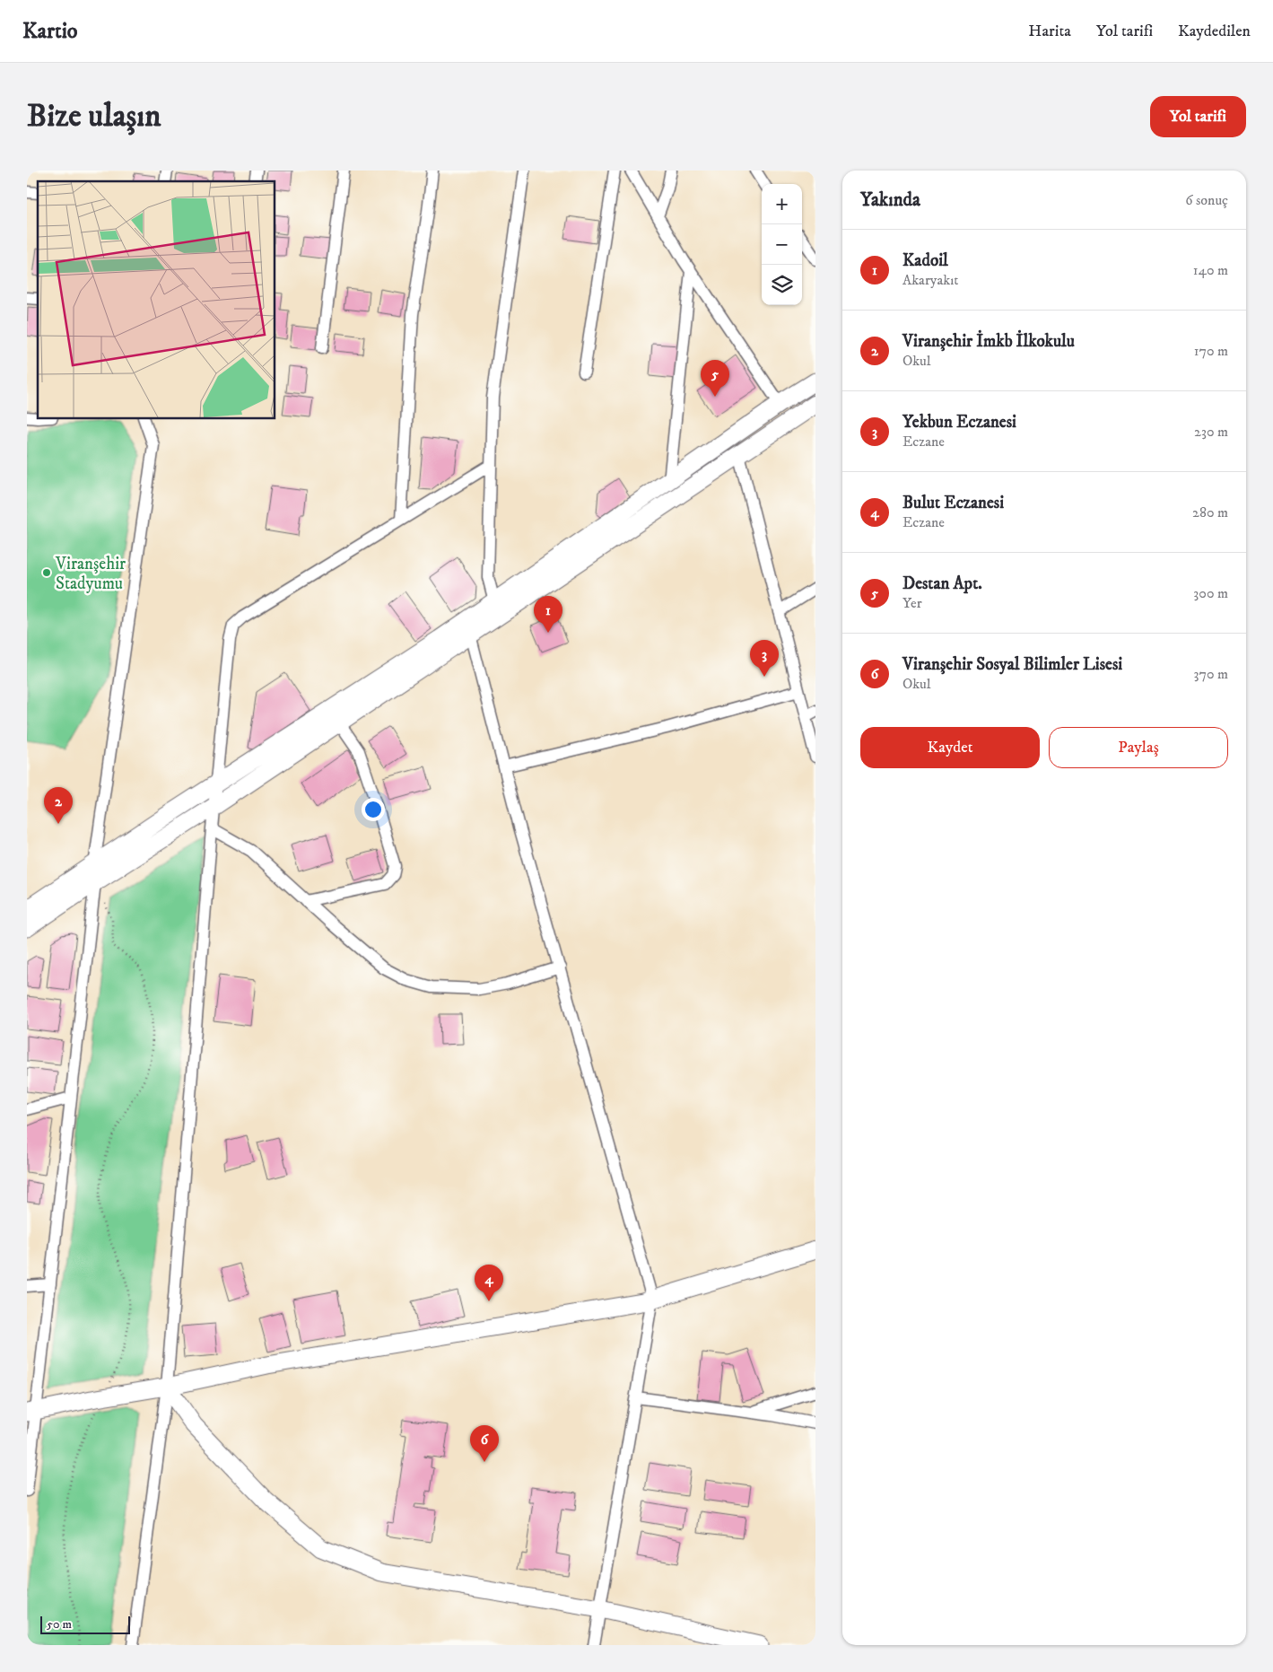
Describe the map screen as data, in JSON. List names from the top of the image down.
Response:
{
  "places": ["Viranşehir Stadyumu"],
  "scale_bar": "50 m",
  "page": {
    "header": "Kartio",
    "nav": ["Harita", "Yol tarifi", "Kaydedilen"],
    "buttons": [
      "Yol tarifi",
      ["Kaydet", "Paylaş"]
    ],
    "title": "Bize ulaşın",
    "heading": ["Yakında", "6 sonuç"],
    "map_buttons": ["+", "−"],
    "list": [
      {
        "mark": "1",
        "name": "Kadoil",
        "note": "Akaryakıt",
        "value": "140 m"
      },
      {
        "mark": "2",
        "name": "Viranşehir İmkb İlkokulu",
        "note": "Okul",
        "value": "170 m"
      },
      {
        "mark": "3",
        "name": "Yekbun Eczanesi",
        "note": "Eczane",
        "value": "230 m"
      },
      {
        "mark": "4",
        "name": "Bulut Eczanesi",
        "note": "Eczane",
        "value": "280 m"
      },
      {
        "mark": "5",
        "name": "Destan Apt.",
        "note": "Yer",
        "value": "300 m"
      },
      {
        "mark": "6",
        "name": "Viranşehir Sosyal Bilimler Lisesi",
        "note": "Okul",
        "value": "370 m"
      }
    ],
    "pins": [
      "5",
      "1",
      "3",
      "2",
      "4",
      "6"
    ],
    "scale": "50 m"
  }
}
